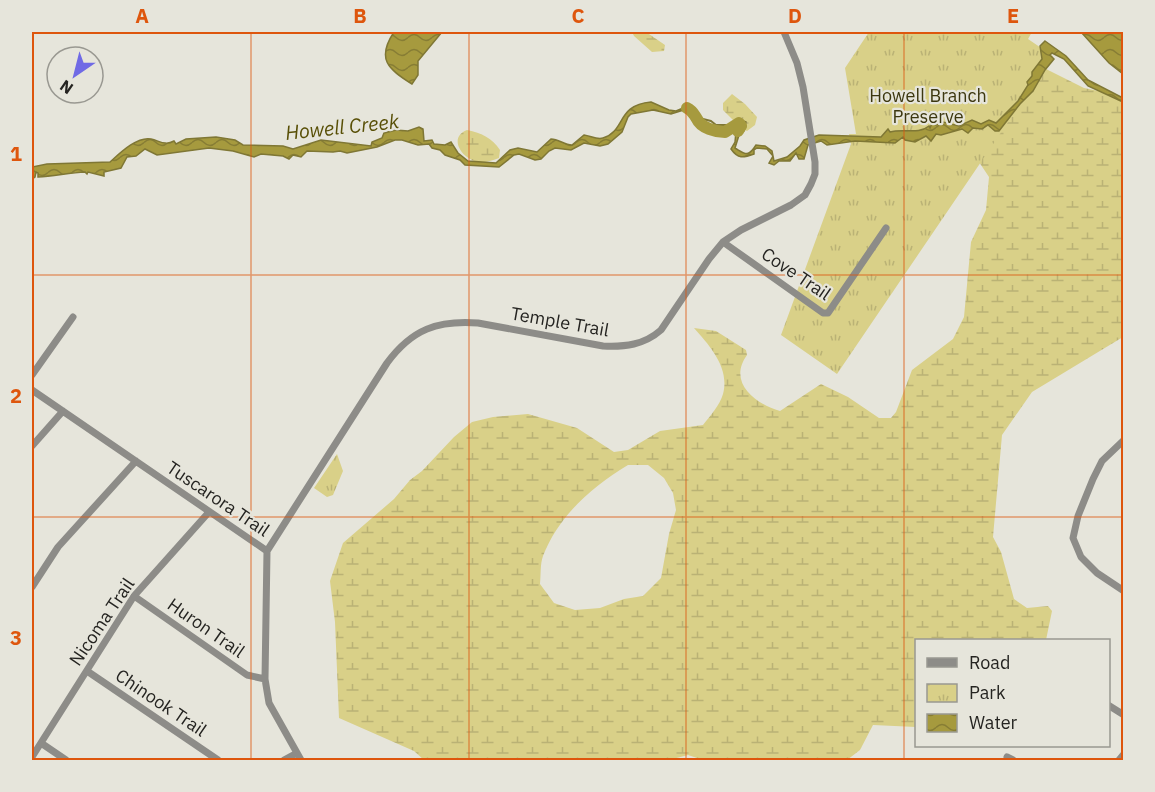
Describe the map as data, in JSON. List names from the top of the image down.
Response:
{
  "streets": {
    "street": [
      "Cove Trail",
      "Temple Trail",
      "Tuscarora Trail",
      "Nicoma Trail",
      "Huron Trail",
      "Chinook Trail"
    ]
  },
  "crossings": [
    ["Cove Trail", "Temple Trail"],
    ["Temple Trail", "Tuscarora Trail"],
    ["Tuscarora Trail", "Nicoma Trail"],
    ["Tuscarora Trail", "Huron Trail"],
    ["Nicoma Trail", "Huron Trail"],
    ["Nicoma Trail", "Chinook Trail"]
  ],
  "water": ["Howell Creek"],
  "parks": ["Howell Branch Preserve"],
  "legend": ["Road", "Park", "Water"],
  "north": "bottom left",
  "grid": {
    "columns": [
      "A",
      "B",
      "C",
      "D",
      "E"
    ],
    "rows": ["1", "2", "3"]
  }
}
